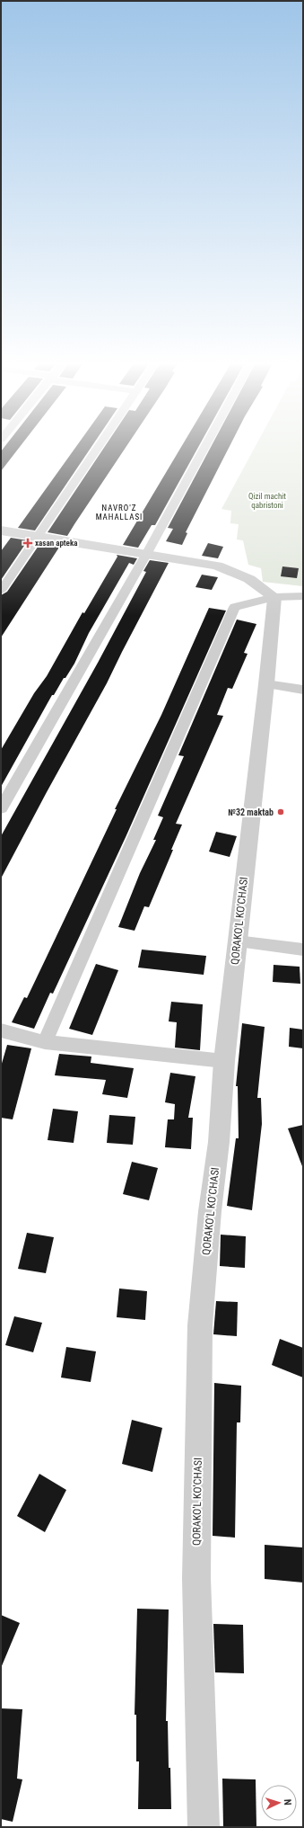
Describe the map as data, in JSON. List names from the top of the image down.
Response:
{
  "streets": {
    "street": ["QORAKO'L KO'CHASI"]
  },
  "districts": ["NAVRO'Z MAHALLASI"],
  "parks": ["Qizil machit qabristoni"],
  "places": {
    "health": ["xasan apteka"],
    "other": ["№32 maktab"]
  },
  "north": "right"
}
